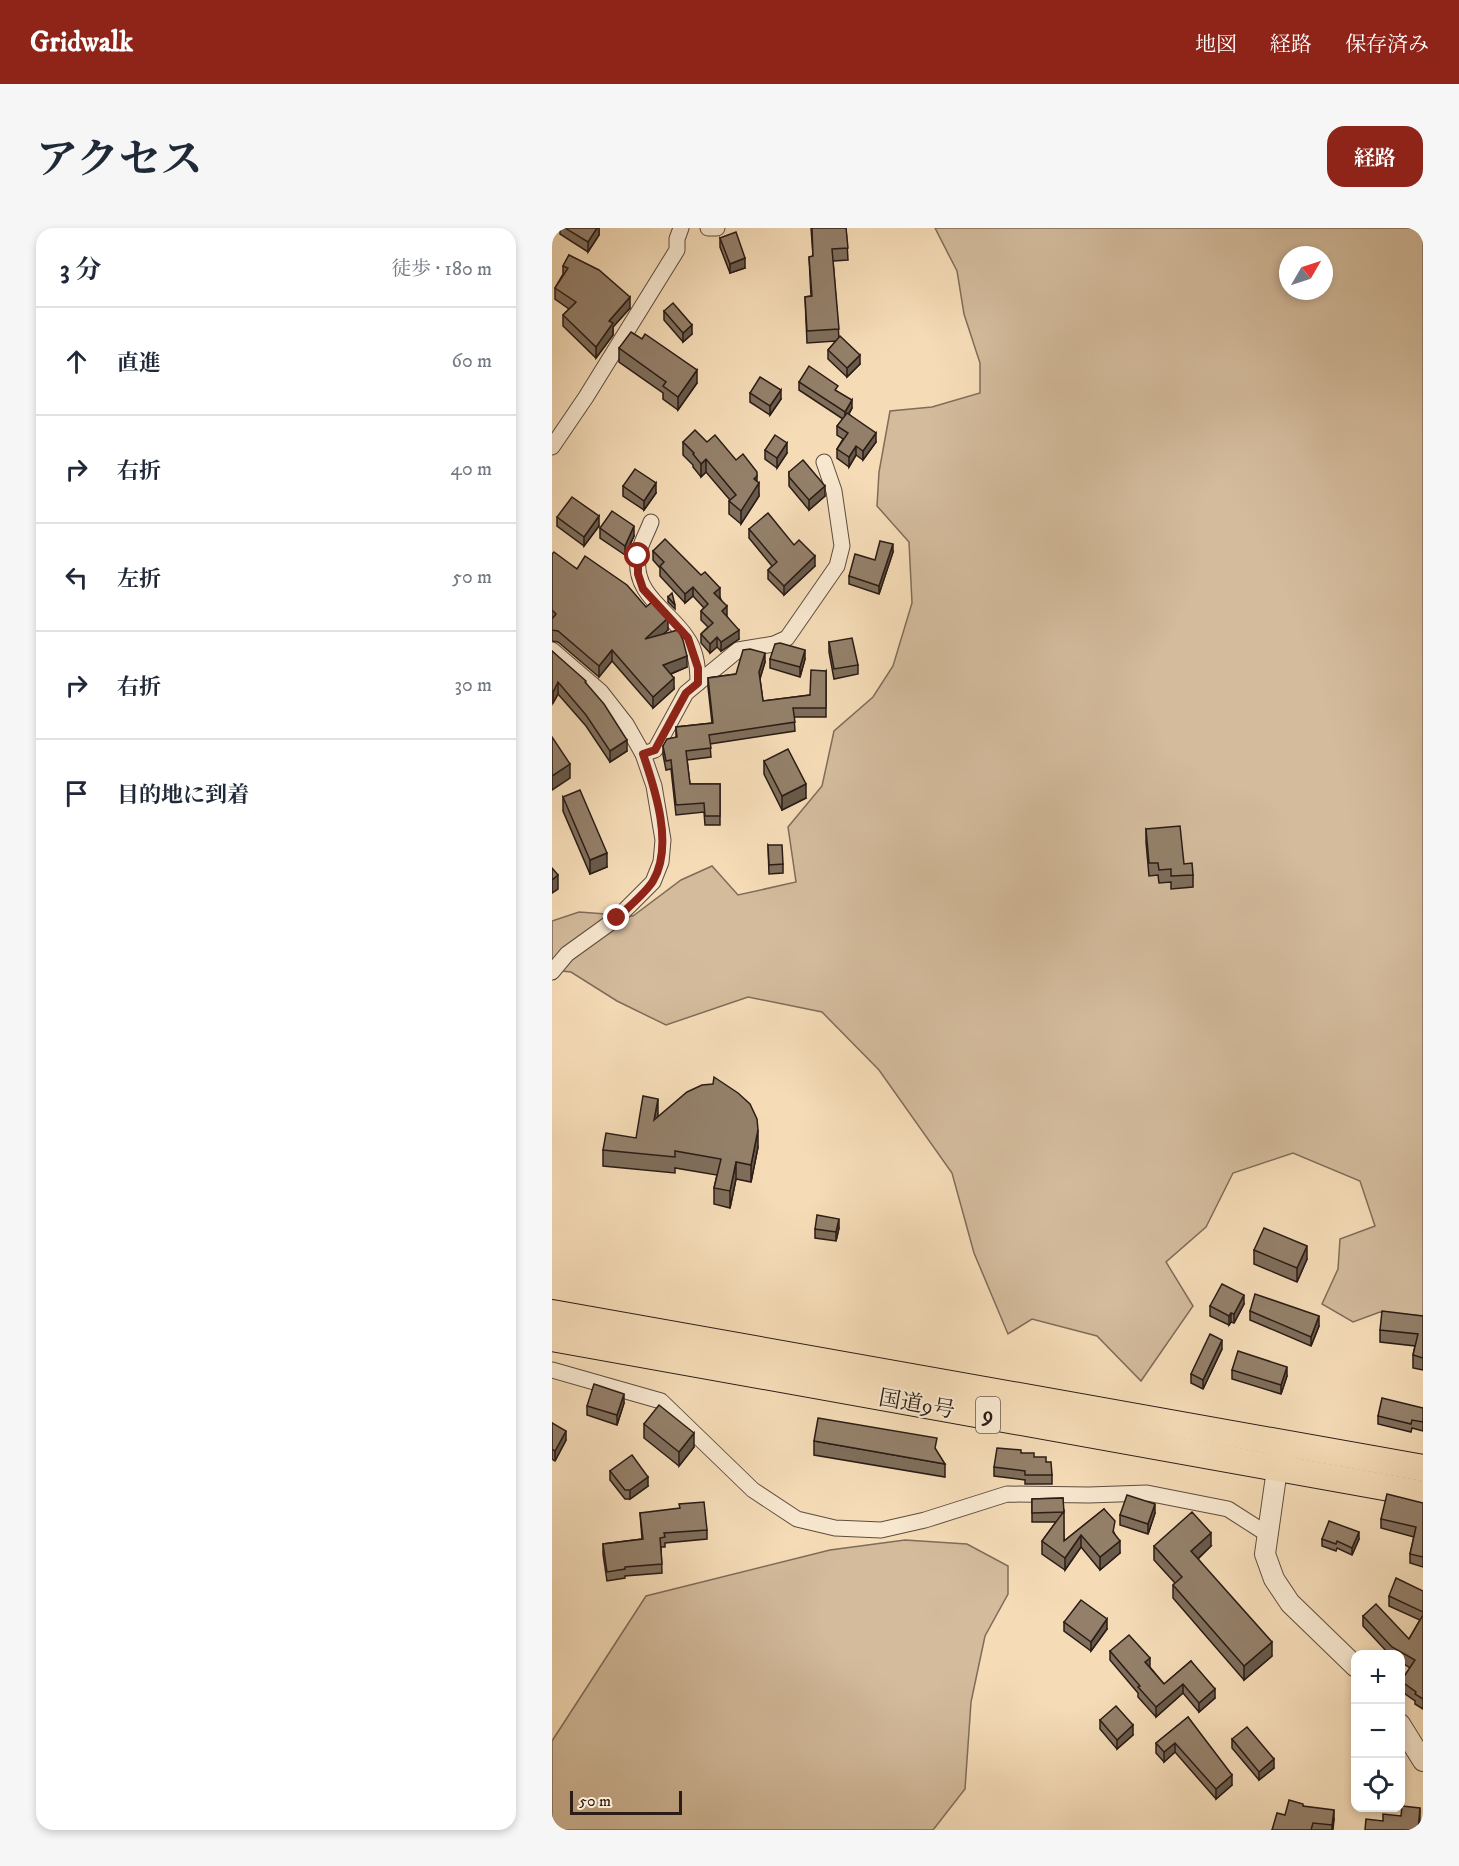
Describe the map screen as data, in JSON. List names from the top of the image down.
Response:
{
  "streets": {
    "highway": ["国道9号", "9"]
  },
  "scale_bar": "50 m",
  "north": "top right",
  "page": {
    "header": "Gridwalk",
    "nav": ["地図", "経路", "保存済み"],
    "title": "アクセス",
    "buttons": "経路",
    "heading": ["3 分", "徒歩 · 180 m"],
    "list": [
      ["直進", "60 m"],
      ["右折", "40 m"],
      ["左折", "50 m"],
      ["右折", "30 m"],
      "目的地に到着"
    ],
    "map_buttons": ["+", "−"],
    "scale": "50 m"
  }
}
